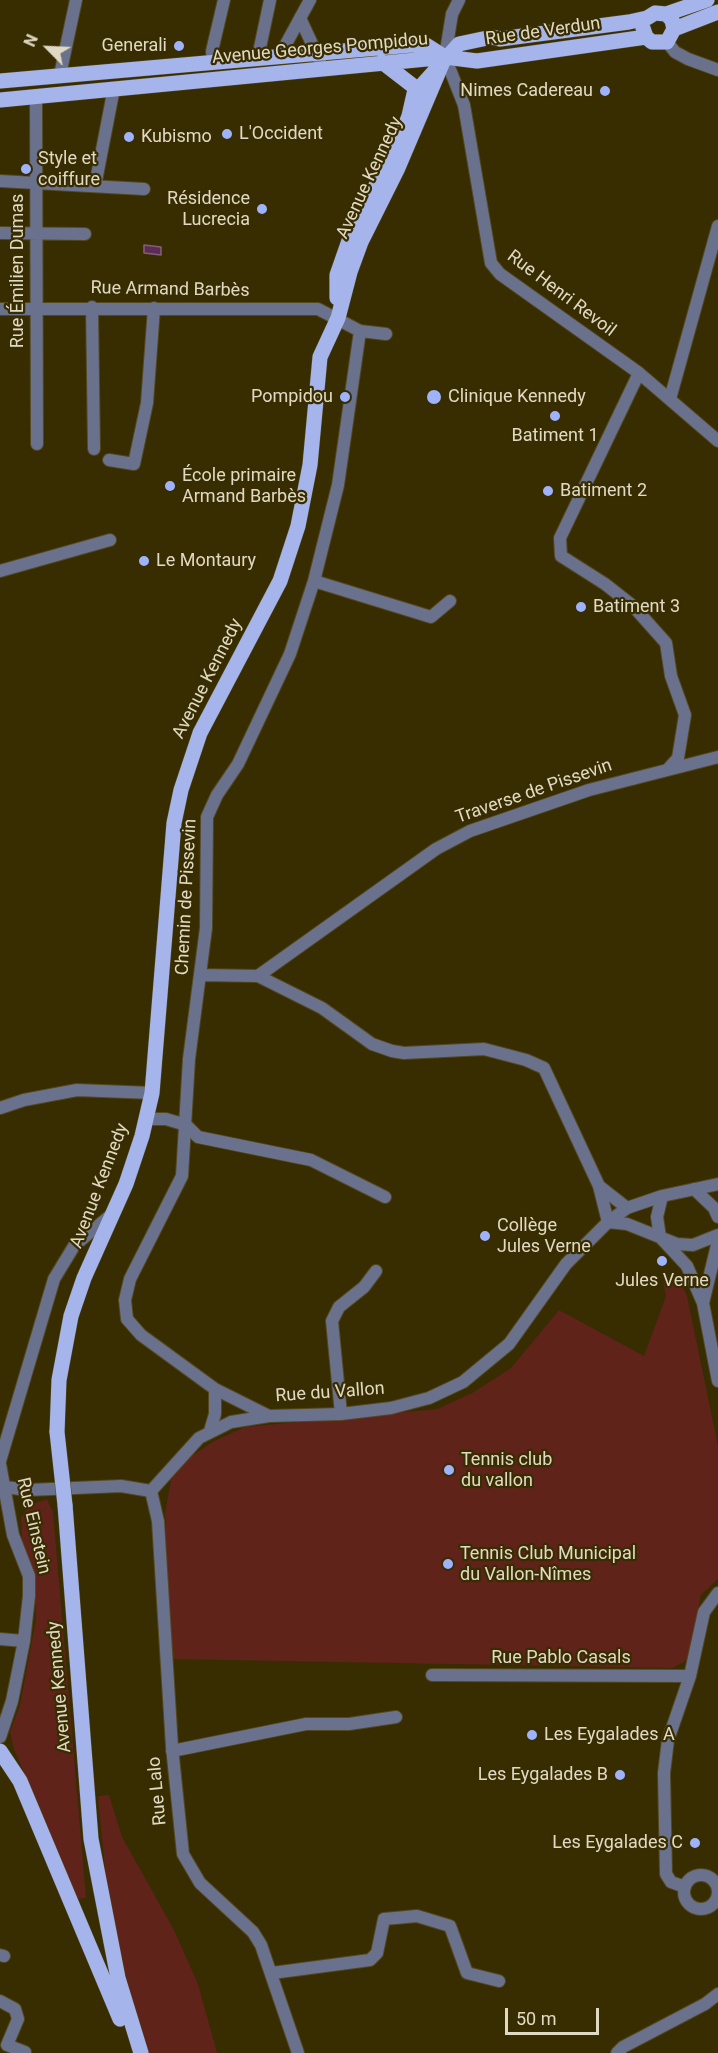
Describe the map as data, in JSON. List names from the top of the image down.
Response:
{
  "streets": {
    "main road": ["Rue de Verdun", "Avenue Georges Pompidou", "Avenue Kennedy"],
    "street": [
      "Rue Émilien Dumas",
      "Rue Armand Barbès",
      "Rue Henri Revoil",
      "Traverse de Pissevin",
      "Chemin de Pissevin",
      "Rue du Vallon",
      "Rue Einstein",
      "Rue Pablo Casals",
      "Rue Lalo"
    ]
  },
  "crossings": [
    ["Rue de Verdun", "Avenue Georges Pompidou"],
    ["Rue de Verdun", "Avenue Kennedy"],
    ["Rue de Verdun", "Rue Henri Revoil"],
    ["Avenue Georges Pompidou", "Avenue Kennedy"],
    ["Avenue Georges Pompidou", "Rue Émilien Dumas"],
    ["Avenue Georges Pompidou", "Rue Henri Revoil"],
    ["Avenue Kennedy", "Rue Armand Barbès"],
    ["Avenue Kennedy", "Rue Henri Revoil"],
    ["Avenue Kennedy", "Rue Einstein"],
    ["Rue Émilien Dumas", "Rue Armand Barbès"],
    ["Chemin de Pissevin", "Rue du Vallon"],
    ["Rue du Vallon", "Rue Lalo"]
  ],
  "places": [
    "Generali",
    "Nimes Cadereau",
    "L'Occident",
    "Kubismo",
    "Style et coiffure",
    "Résidence Lucrecia",
    "Pompidou",
    "Clinique Kennedy",
    "Batiment 1",
    "École primaire Armand Barbès",
    "Batiment 2",
    "Le Montaury",
    "Batiment 3",
    "Collège Jules Verne",
    "Jules Verne",
    "Tennis club du vallon",
    "Tennis Club Municipal du Vallon-Nîmes",
    "Les Eygalades A",
    "Les Eygalades B",
    "Les Eygalades C"
  ],
  "scale_bar": "50 m",
  "north": "top left"
}
